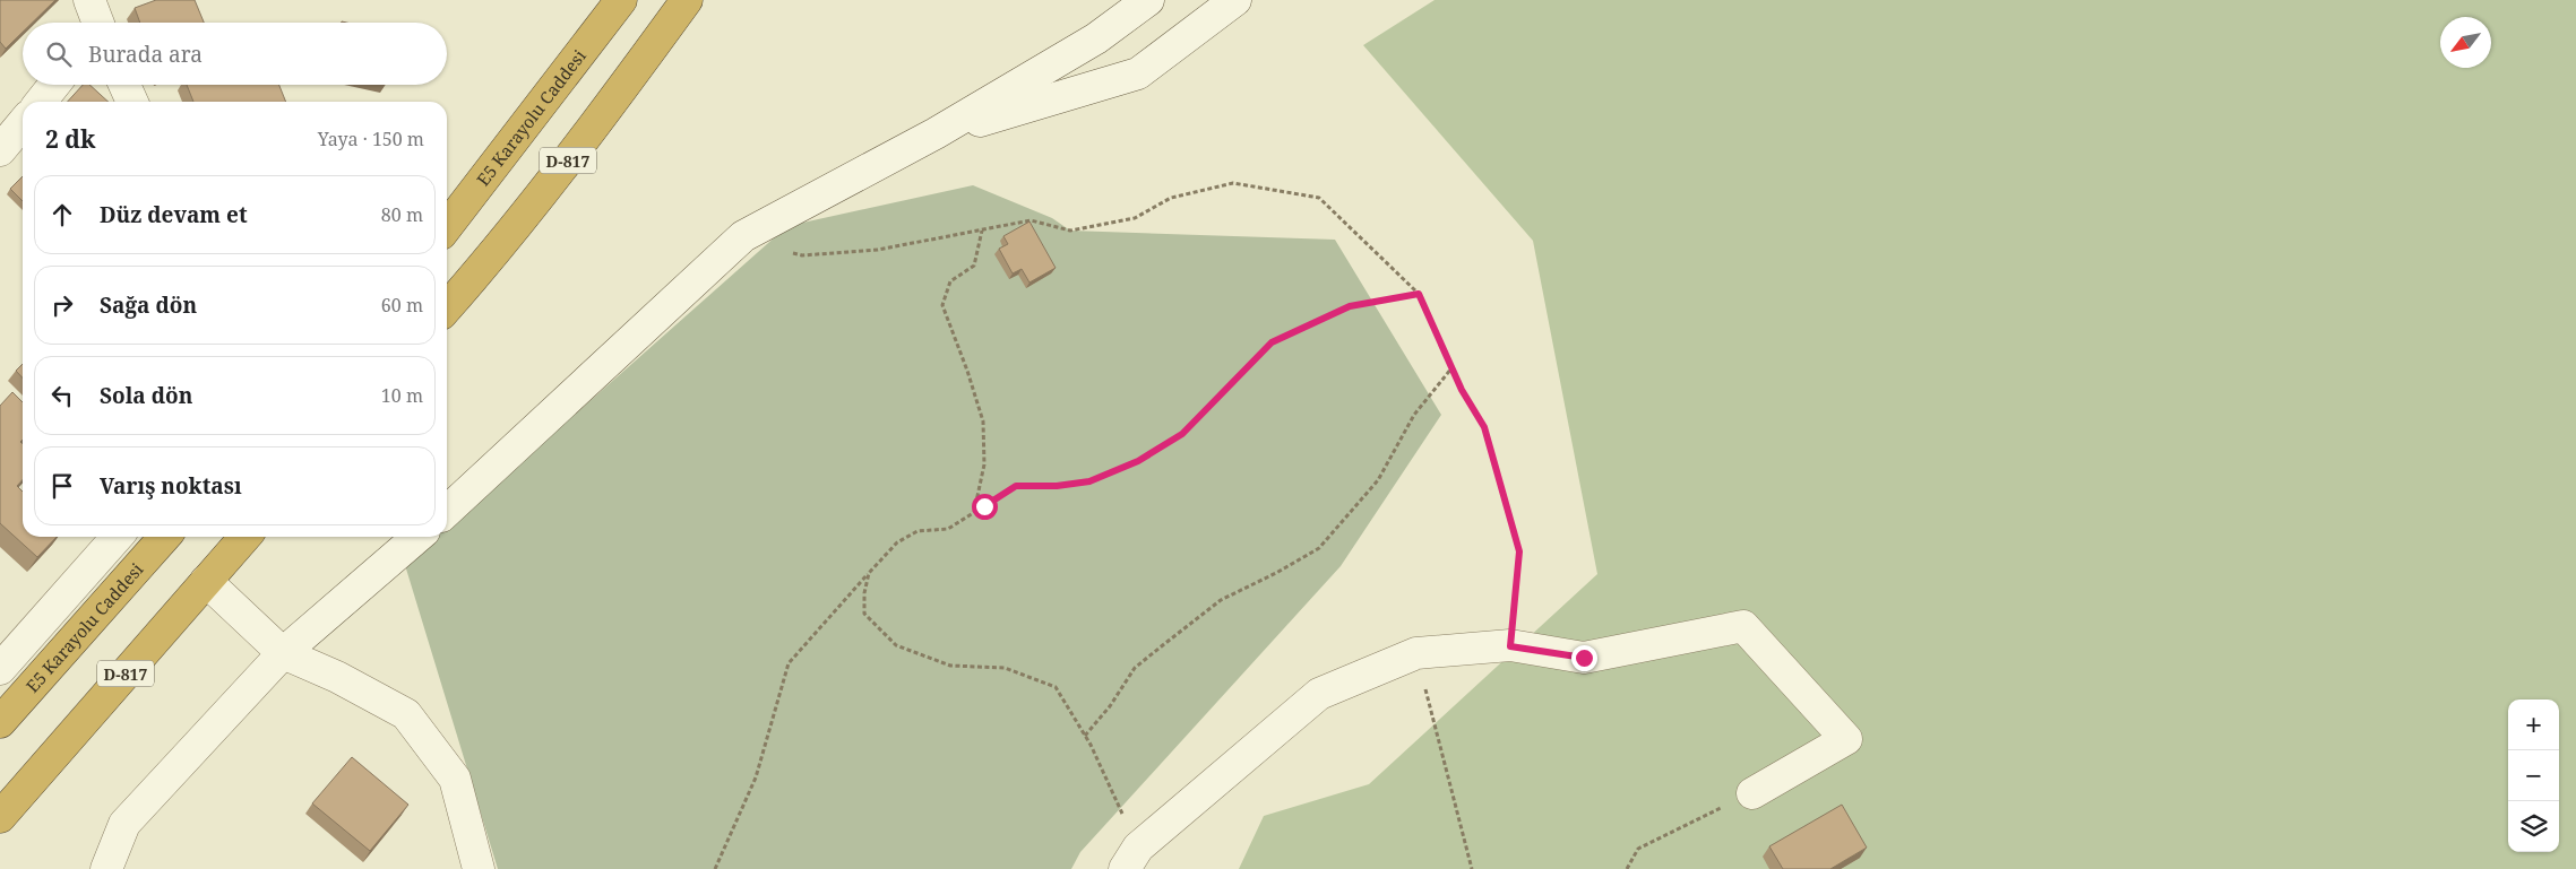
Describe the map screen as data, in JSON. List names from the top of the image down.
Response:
{
  "streets": {
    "highway": ["E5 Karayolu Caddesi", "D-817"]
  },
  "north": "bottom left",
  "page": {
    "search": "Burada ara",
    "heading": ["2 dk", "Yaya · 150 m"],
    "list": [
      ["Düz devam et", "80 m"],
      ["Sağa dön", "60 m"],
      ["Sola dön", "10 m"],
      "Varış noktası"
    ],
    "map_buttons": ["+", "−"]
  }
}
